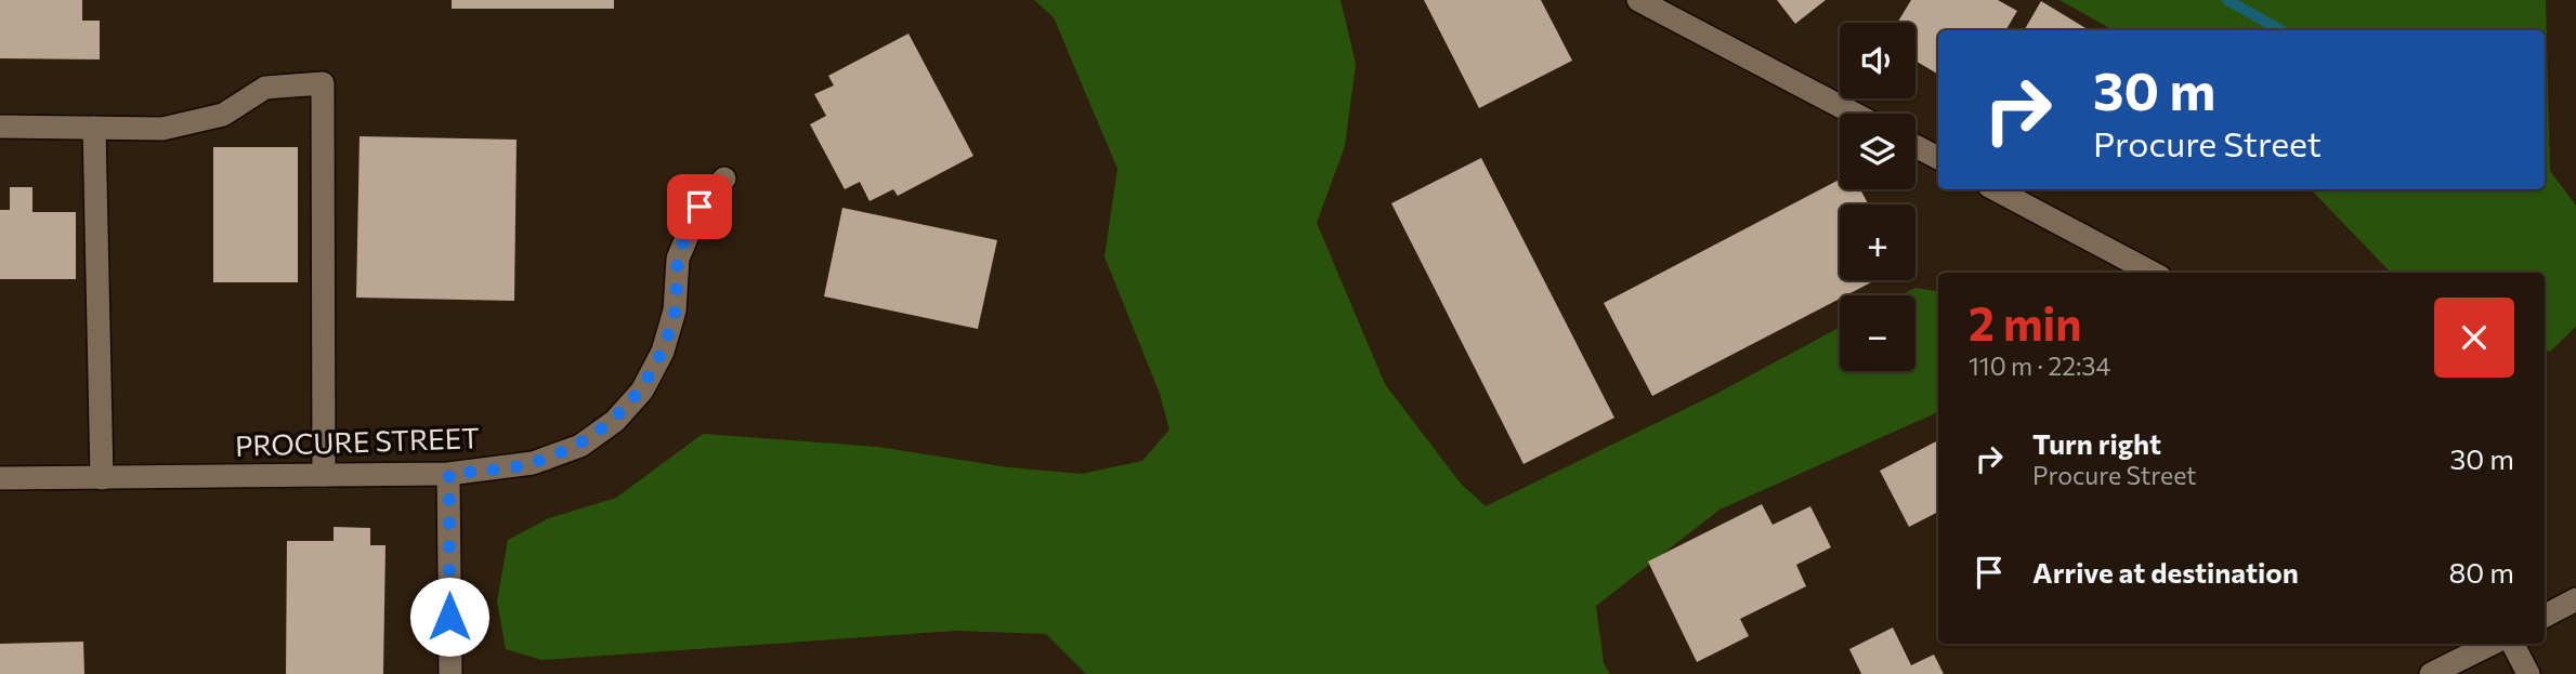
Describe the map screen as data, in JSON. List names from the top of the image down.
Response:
{
  "streets": {
    "street": ["PROCURE STREET"]
  },
  "page": {
    "map_buttons": ["+", "−"],
    "turn": ["30 m", "Procure Street"],
    "heading": ["2 min", "110 m · 22:34"],
    "list": [
      {
        "name": "Turn right",
        "note": "Procure Street",
        "value": "30 m"
      },
      {
        "name": "Arrive at destination",
        "value": "80 m"
      }
    ]
  }
}
